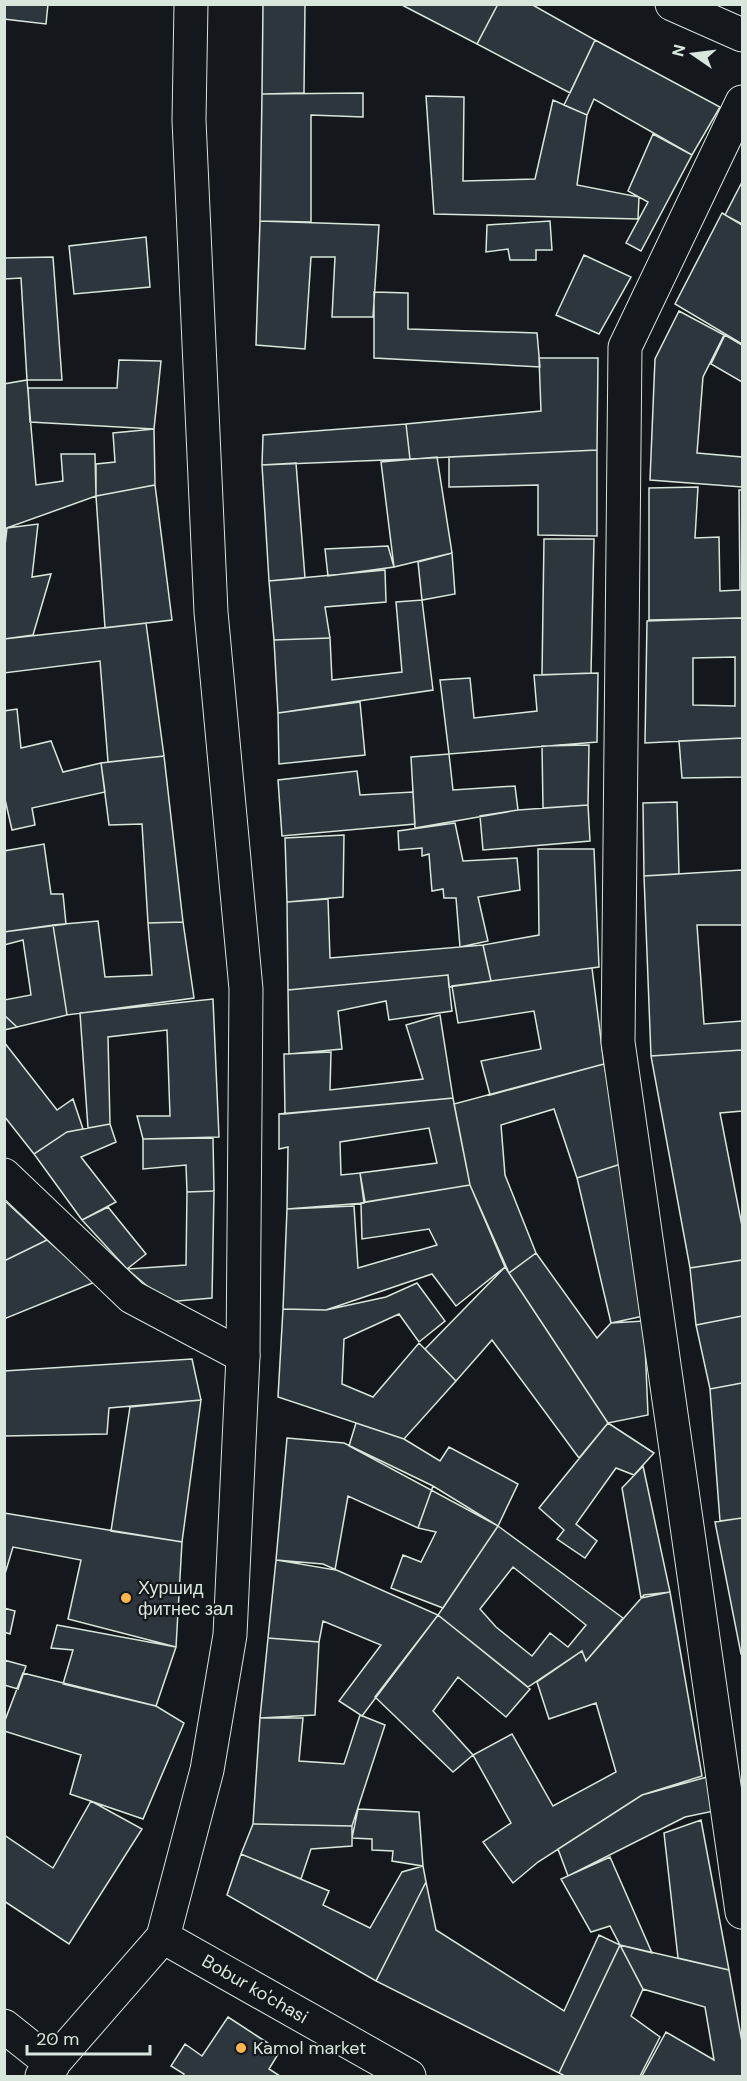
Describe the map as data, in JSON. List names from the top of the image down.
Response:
{
  "streets": {
    "street": ["Bobur ko'chasi"]
  },
  "places": ["Хуршид фитнес зал", "Kamol market"],
  "scale_bar": "20 m",
  "north": "left"
}
